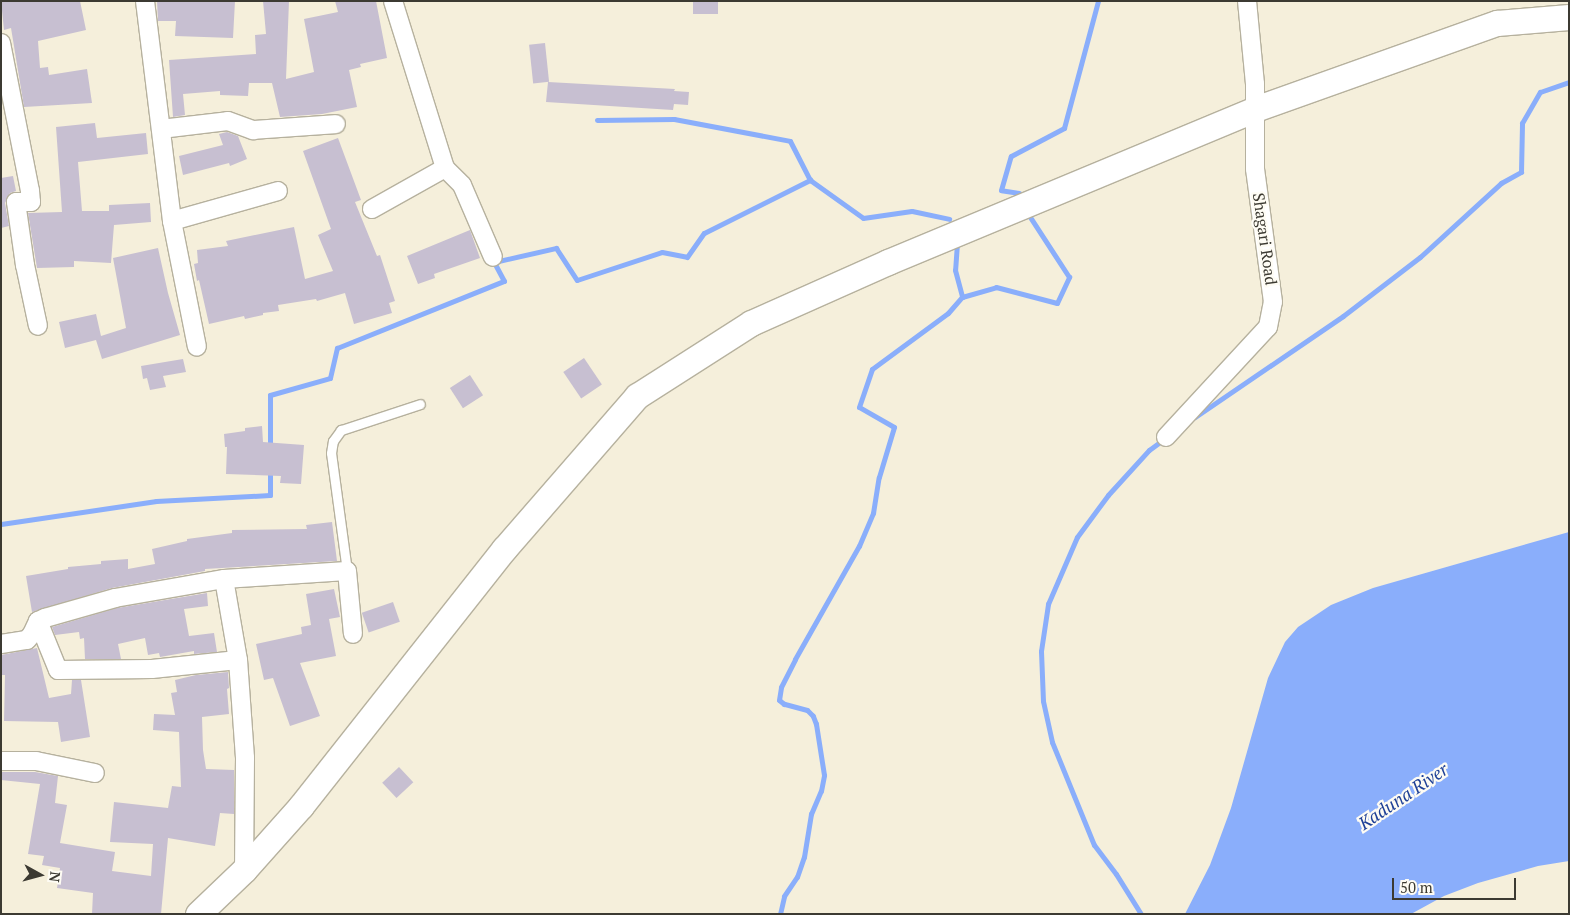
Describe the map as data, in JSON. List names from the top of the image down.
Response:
{
  "streets": {
    "street": ["Shagari Road"]
  },
  "water": ["Kaduna River"],
  "scale_bar": "50 m",
  "north": "right"
}
